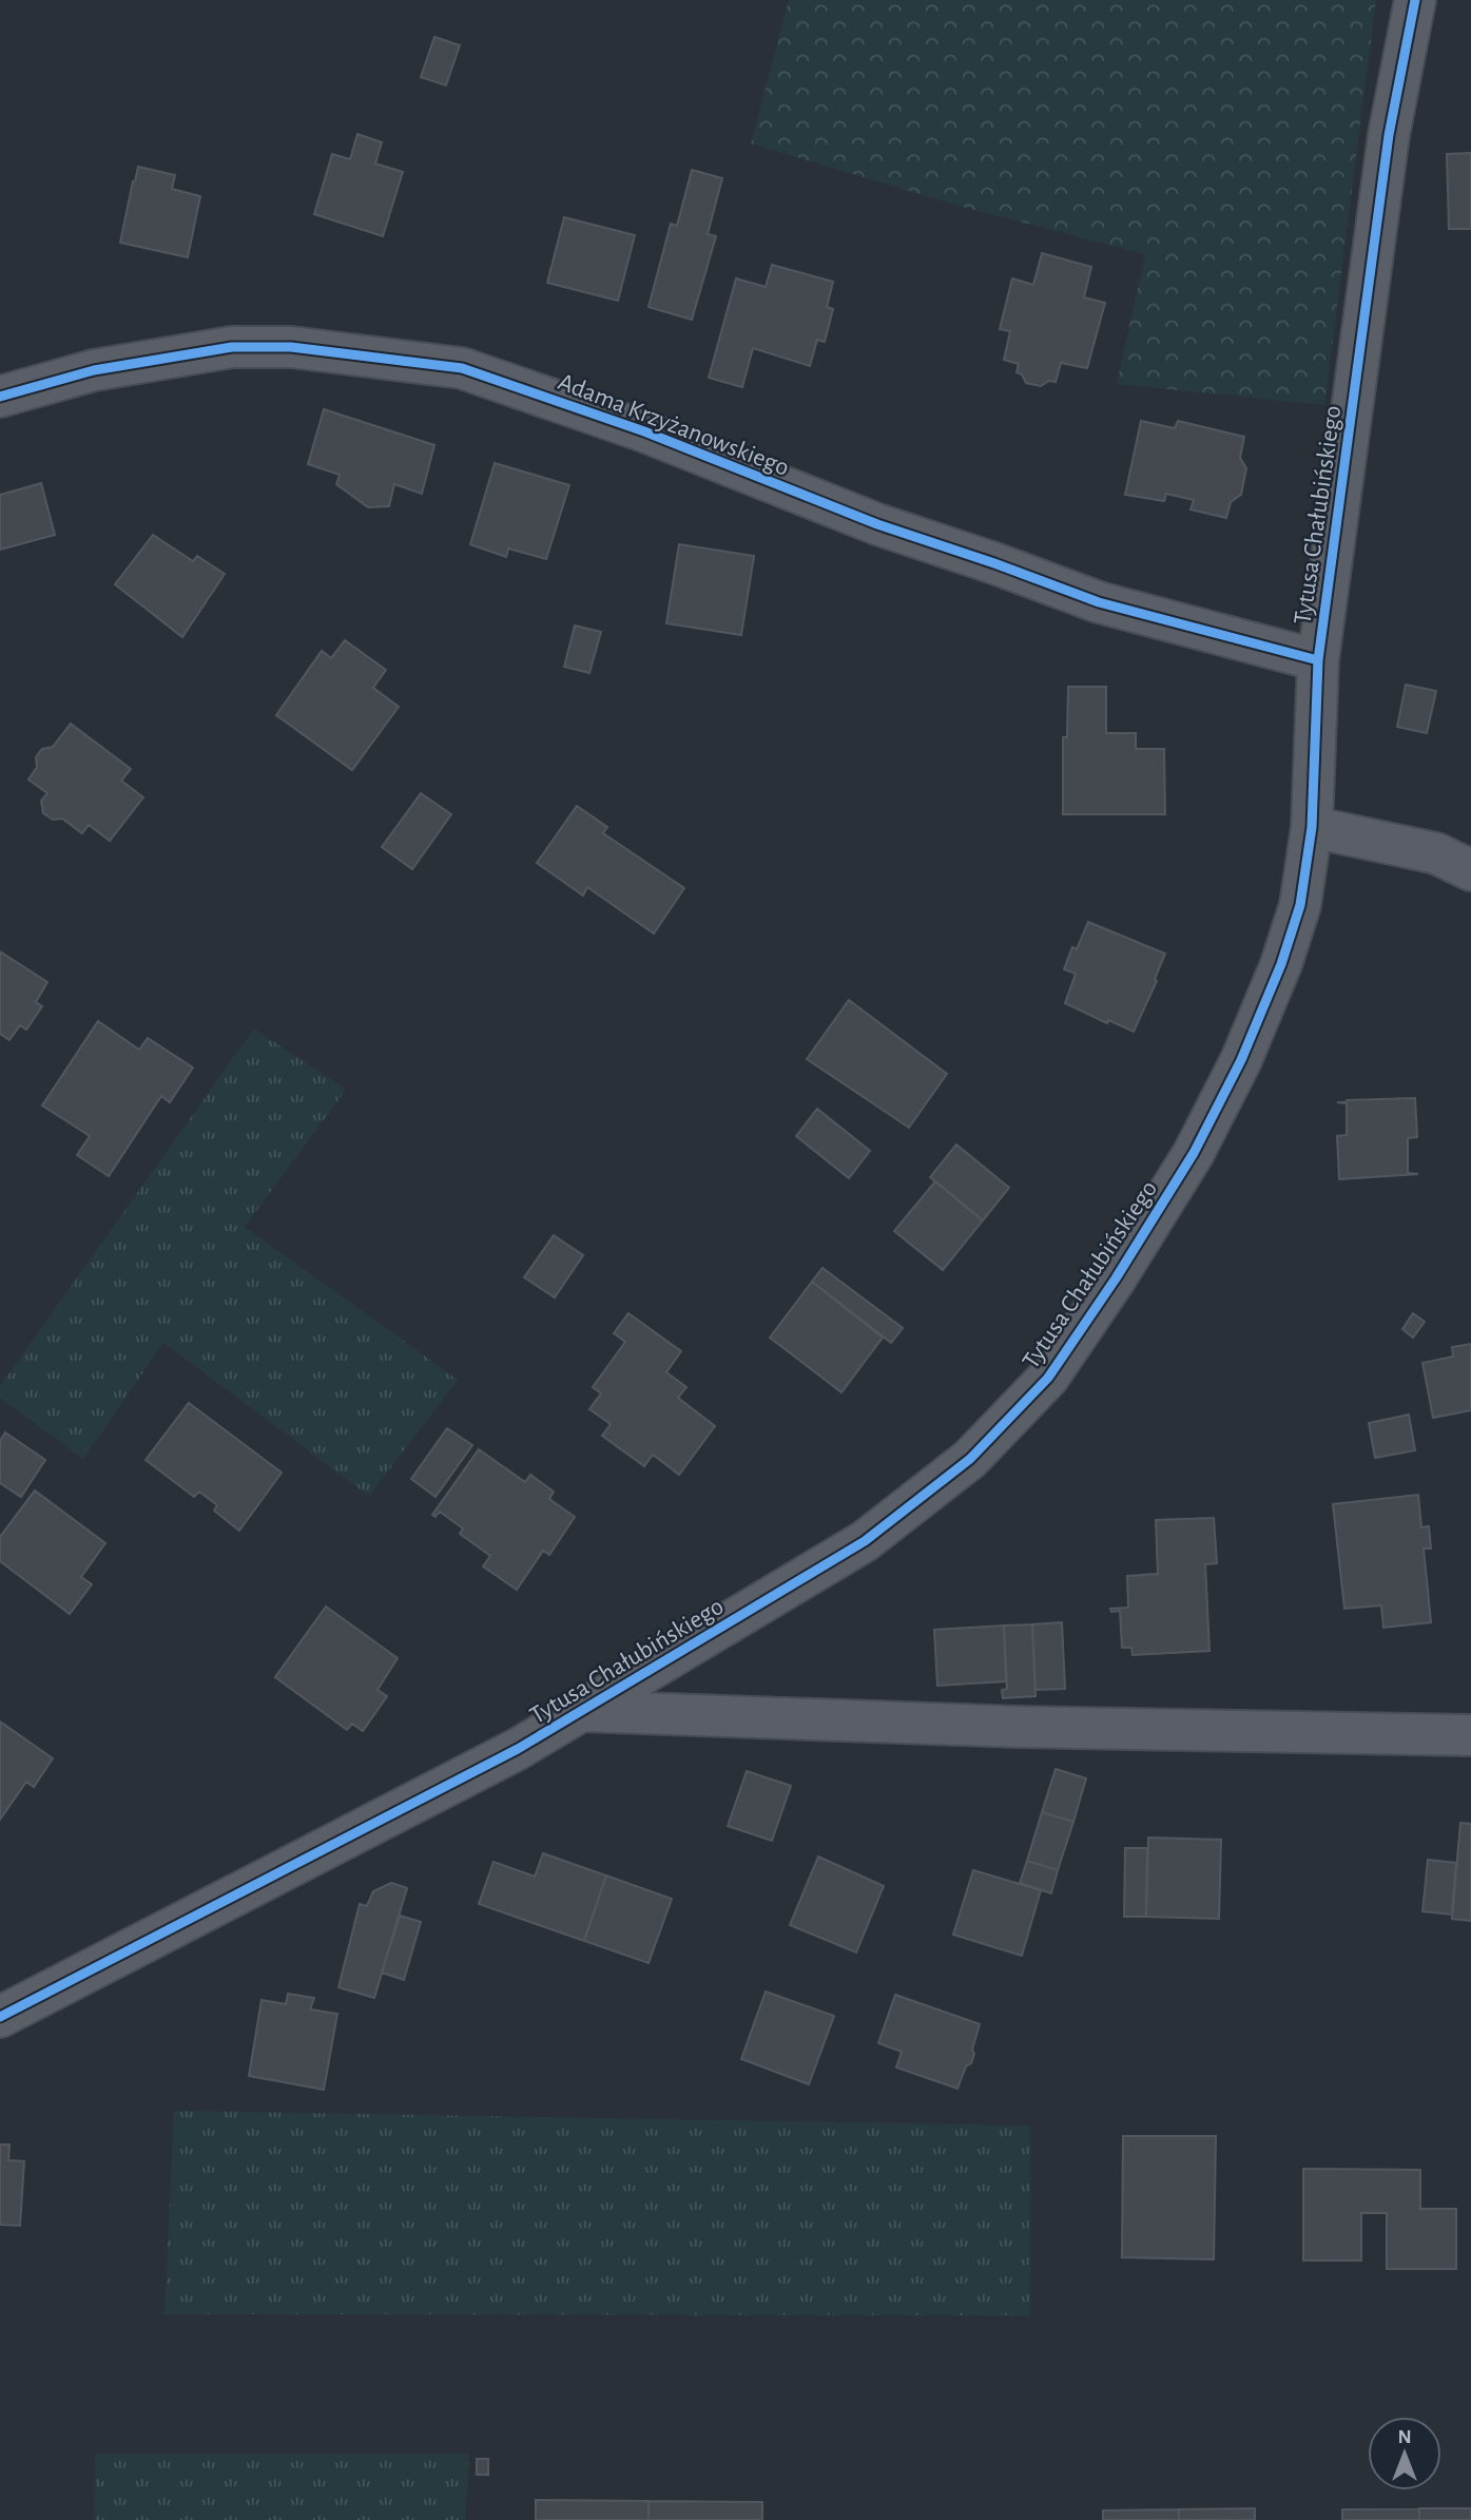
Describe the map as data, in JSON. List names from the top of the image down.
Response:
{
  "streets": {
    "street": ["Adama Krzyżanowskiego", "Tytusa Chałubińskiego"]
  },
  "crossings": [
    ["Adama Krzyżanowskiego", "Tytusa Chałubińskiego"]
  ],
  "north": "top"
}
